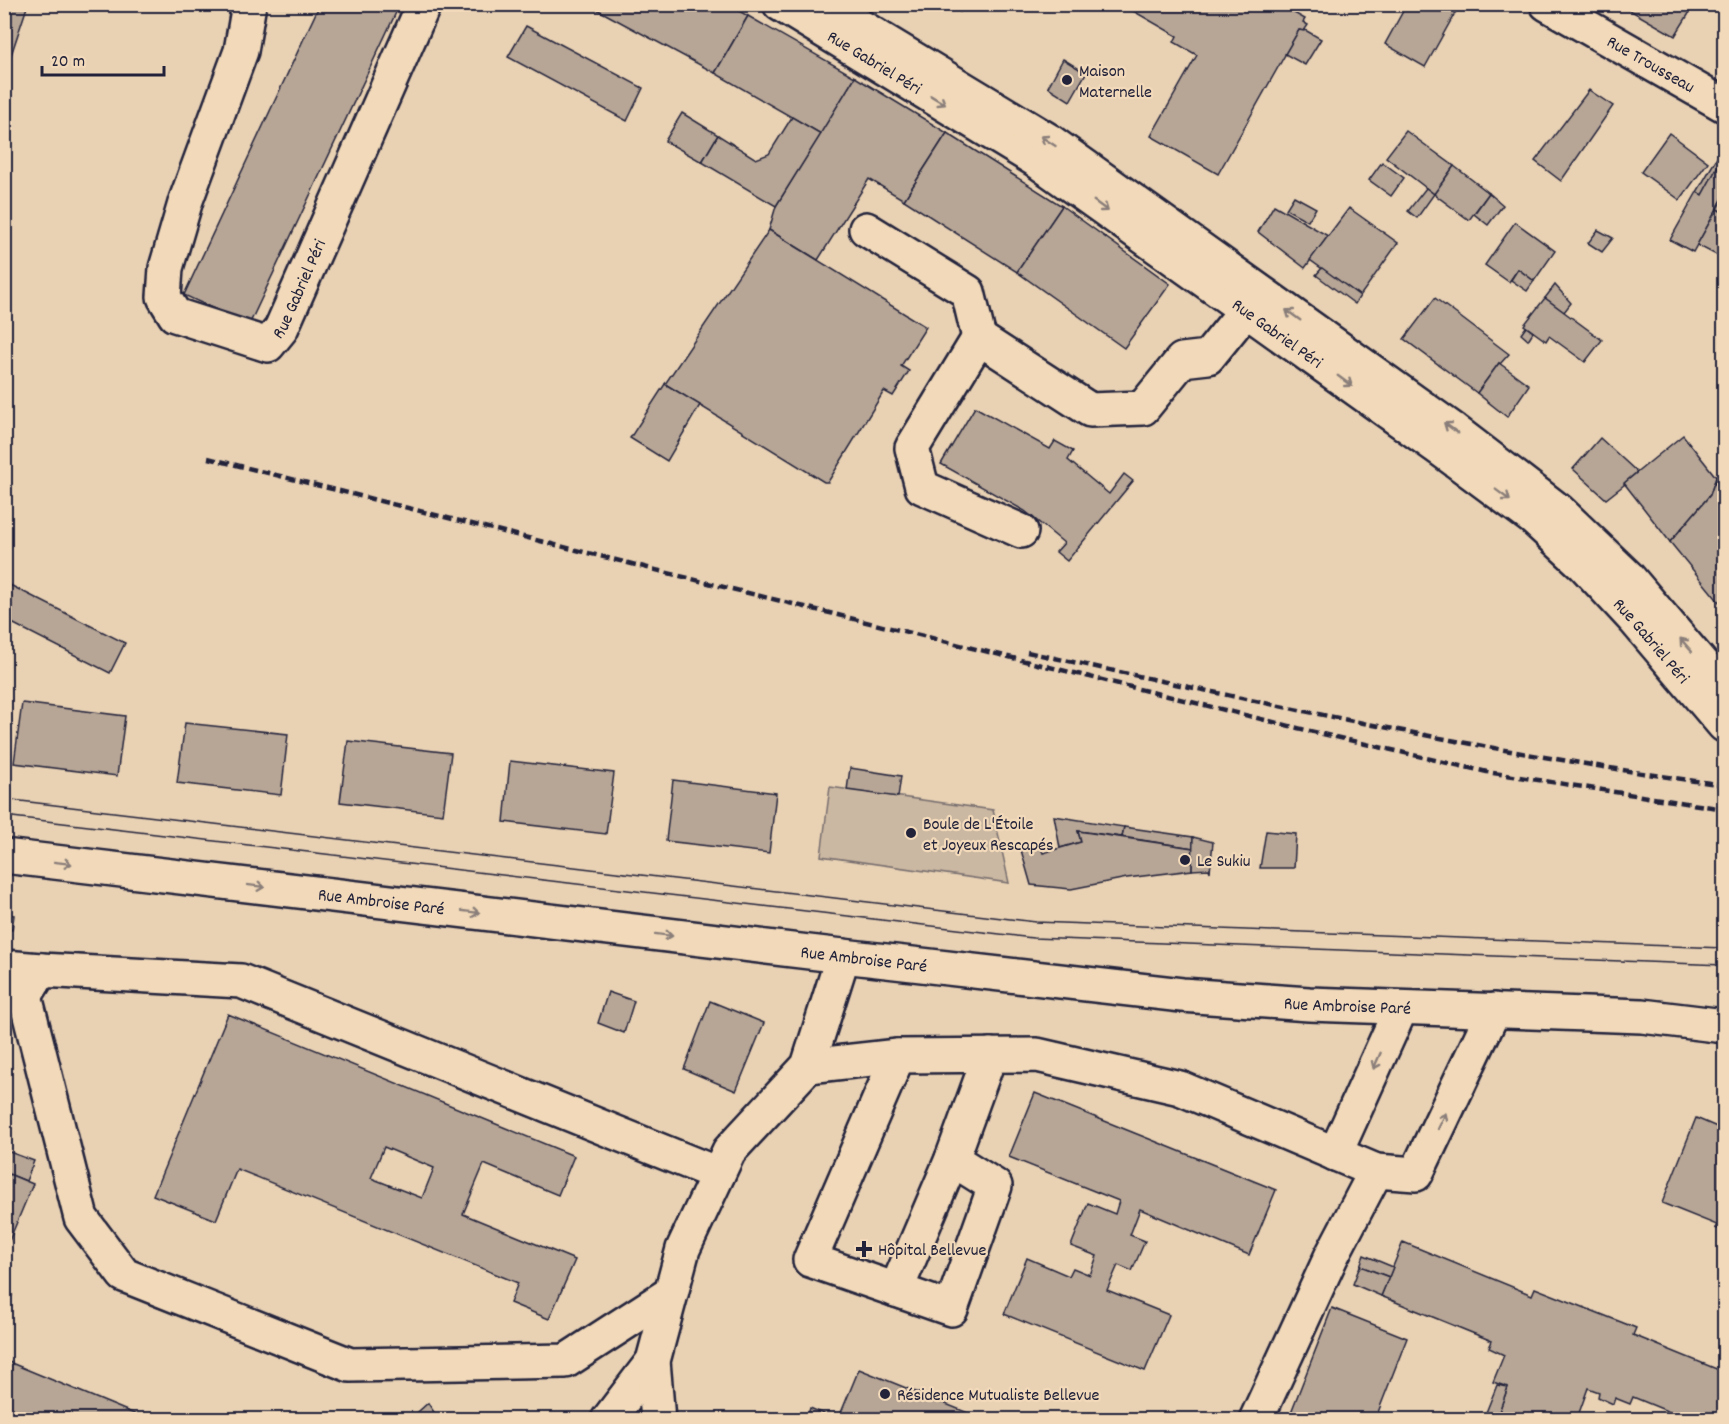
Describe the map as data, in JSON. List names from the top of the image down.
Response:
{
  "streets": {
    "main road": ["Rue Gabriel Péri", "Rue Trousseau", "Rue Ambroise Paré"]
  },
  "places": {
    "other": [
      "Maison Maternelle",
      "Boule de L'Étoile et Joyeux Rescapés",
      "Le Sukiu",
      "Résidence Mutualiste Bellevue"
    ],
    "health": ["Hôpital Bellevue"]
  },
  "scale_bar": "20 m"
}
